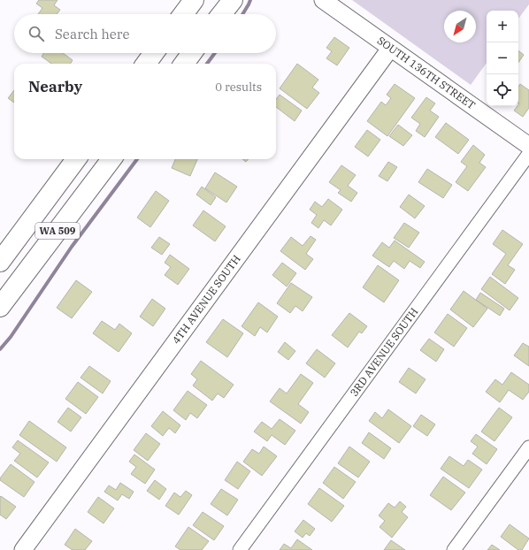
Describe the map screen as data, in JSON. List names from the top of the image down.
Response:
{
  "streets": {
    "highway": ["WA 509"],
    "street": ["SOUTH 136TH STREET", "4TH AVENUE SOUTH", "3RD AVENUE SOUTH"]
  },
  "crossings": [
    ["SOUTH 136TH STREET", "4TH AVENUE SOUTH"]
  ],
  "north": "bottom left",
  "page": {
    "map_buttons": ["+", "−"],
    "search": "Search here",
    "heading": ["Nearby", "0 results"]
  }
}
